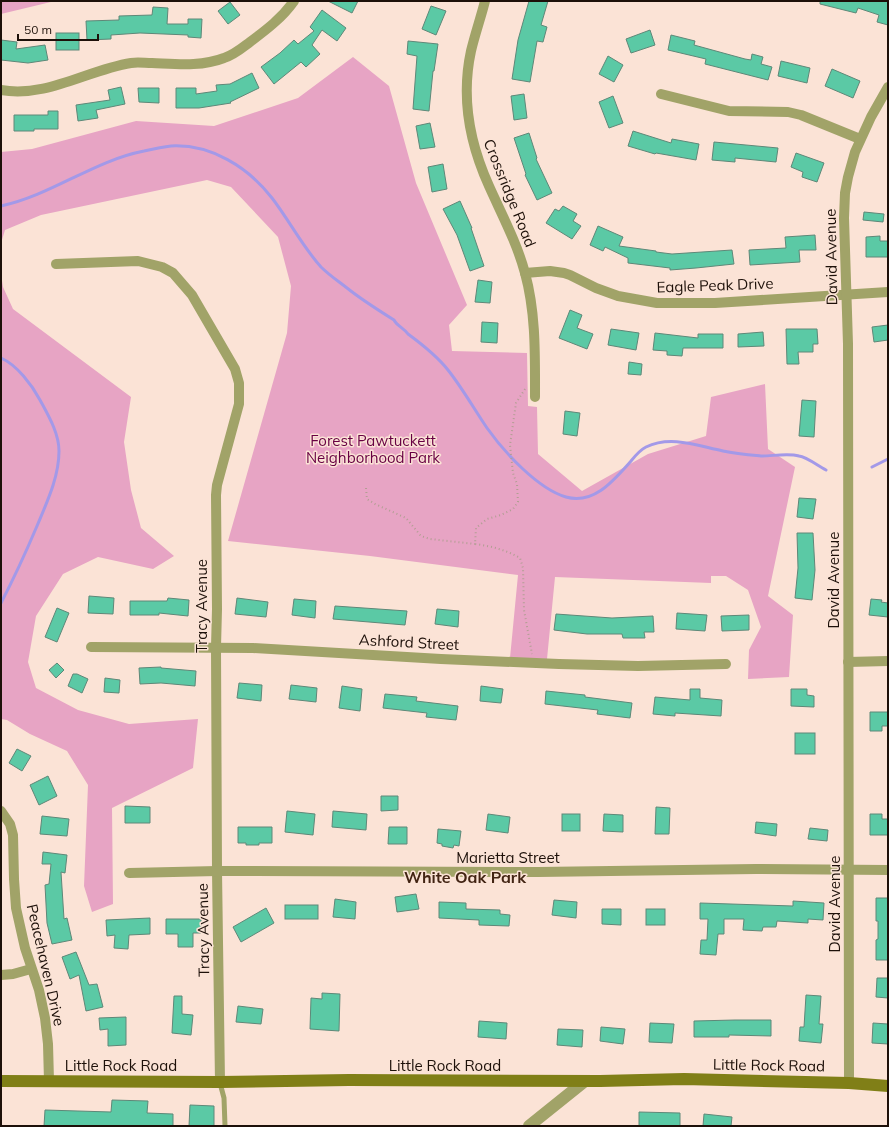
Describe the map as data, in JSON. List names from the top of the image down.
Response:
{
  "streets": {
    "main road": ["Little Rock Road"],
    "street": [
      "Crossridge Road",
      "David Avenue",
      "Eagle Peak Drive",
      "Tracy Avenue",
      "Ashford Street",
      "Marietta Street",
      "Peacehaven Drive"
    ]
  },
  "crossings": [
    ["Crossridge Road", "Eagle Peak Drive"],
    ["David Avenue", "Eagle Peak Drive"],
    ["David Avenue", "Marietta Street"],
    ["David Avenue", "Little Rock Road"],
    ["Tracy Avenue", "Ashford Street"],
    ["Tracy Avenue", "Marietta Street"],
    ["Tracy Avenue", "Little Rock Road"],
    ["Peacehaven Drive", "Little Rock Road"]
  ],
  "districts": ["White Oak Park"],
  "parks": ["Forest Pawtuckett Neighborhood Park"],
  "scale_bar": "50 m"
}
